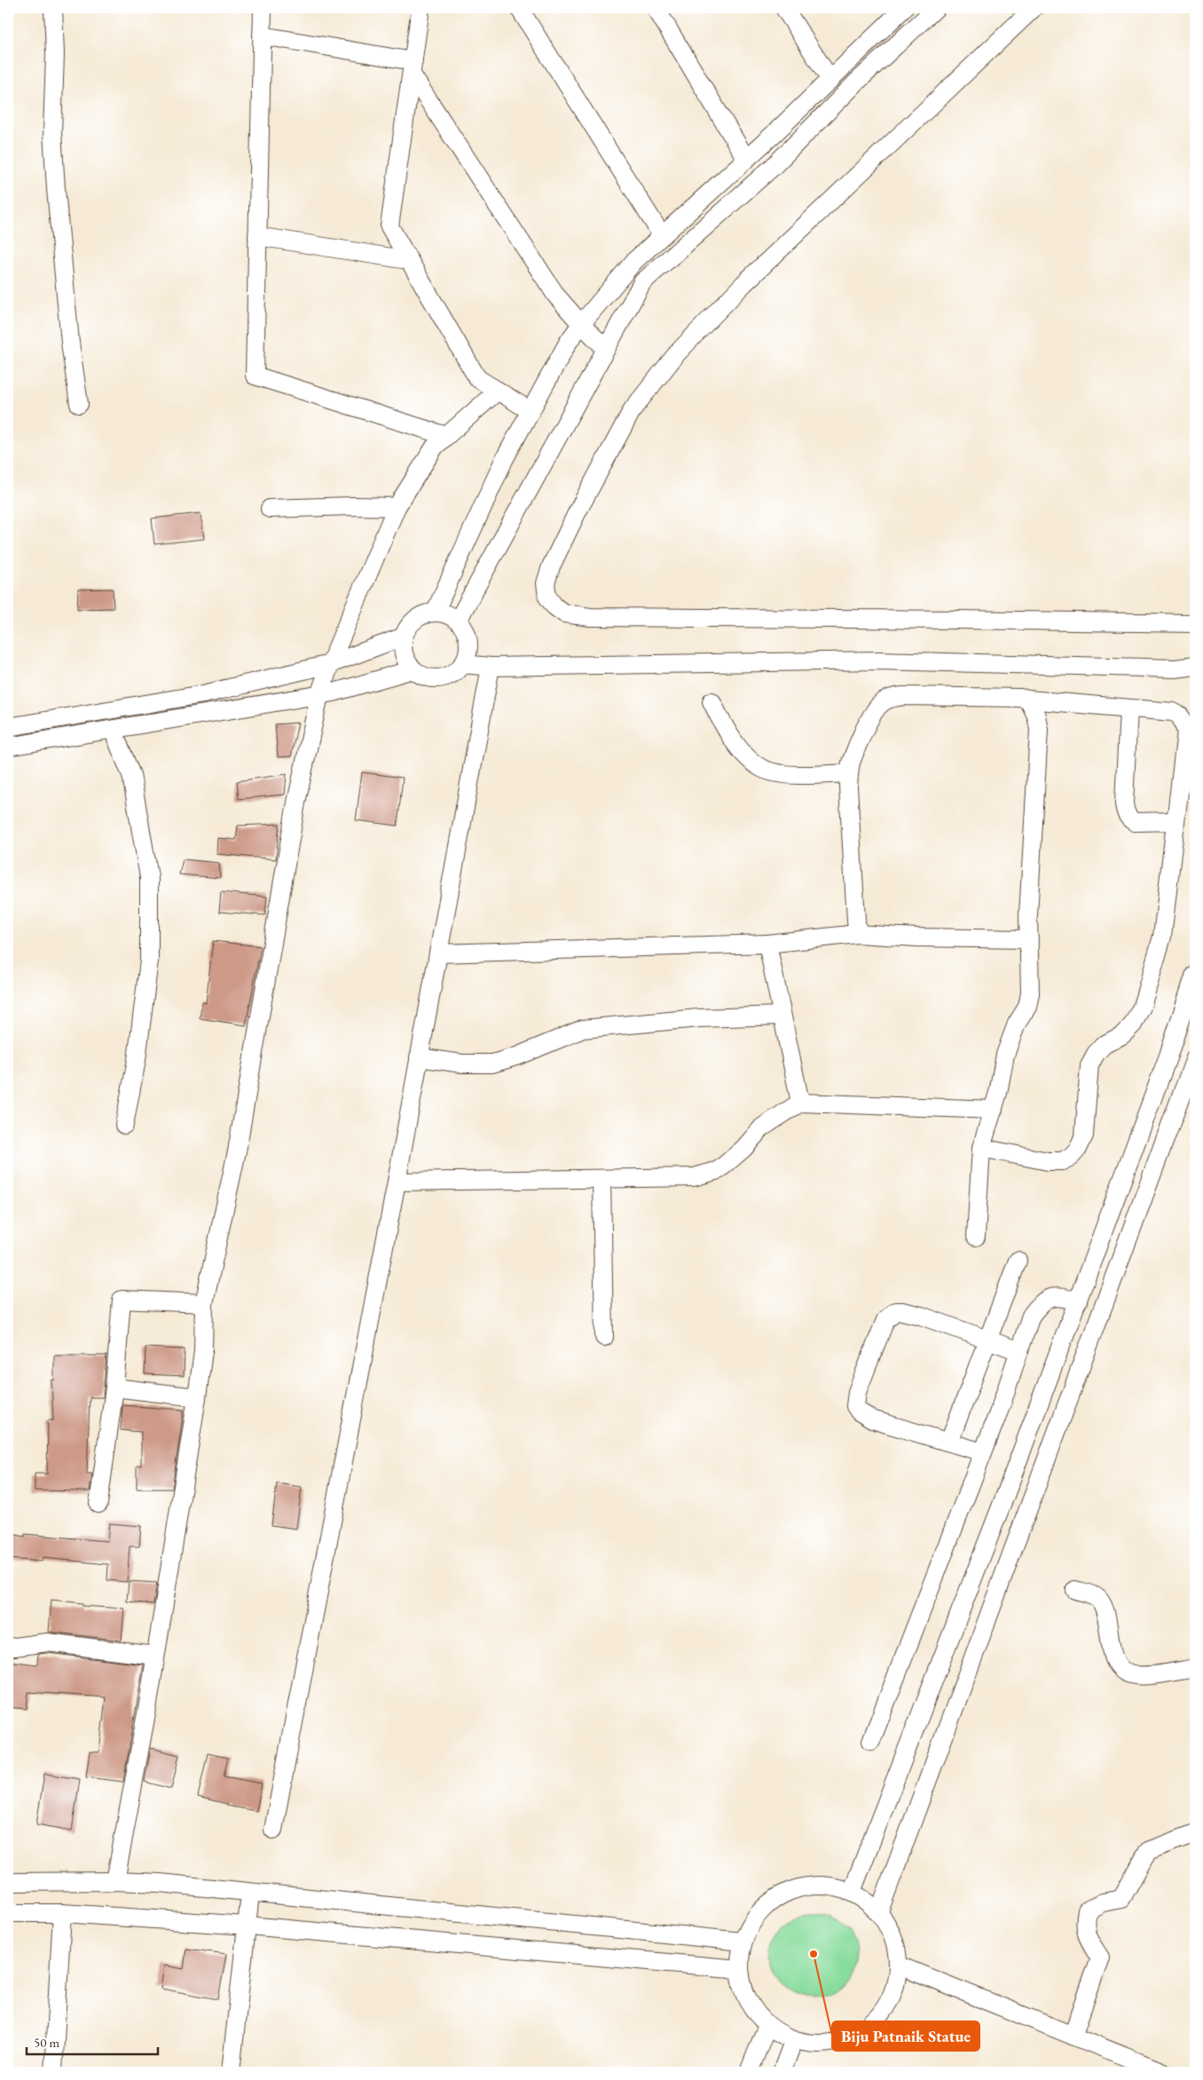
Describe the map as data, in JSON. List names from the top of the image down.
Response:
{
  "places": ["Biju Patnaik Statue"],
  "scale_bar": "50 m"
}
